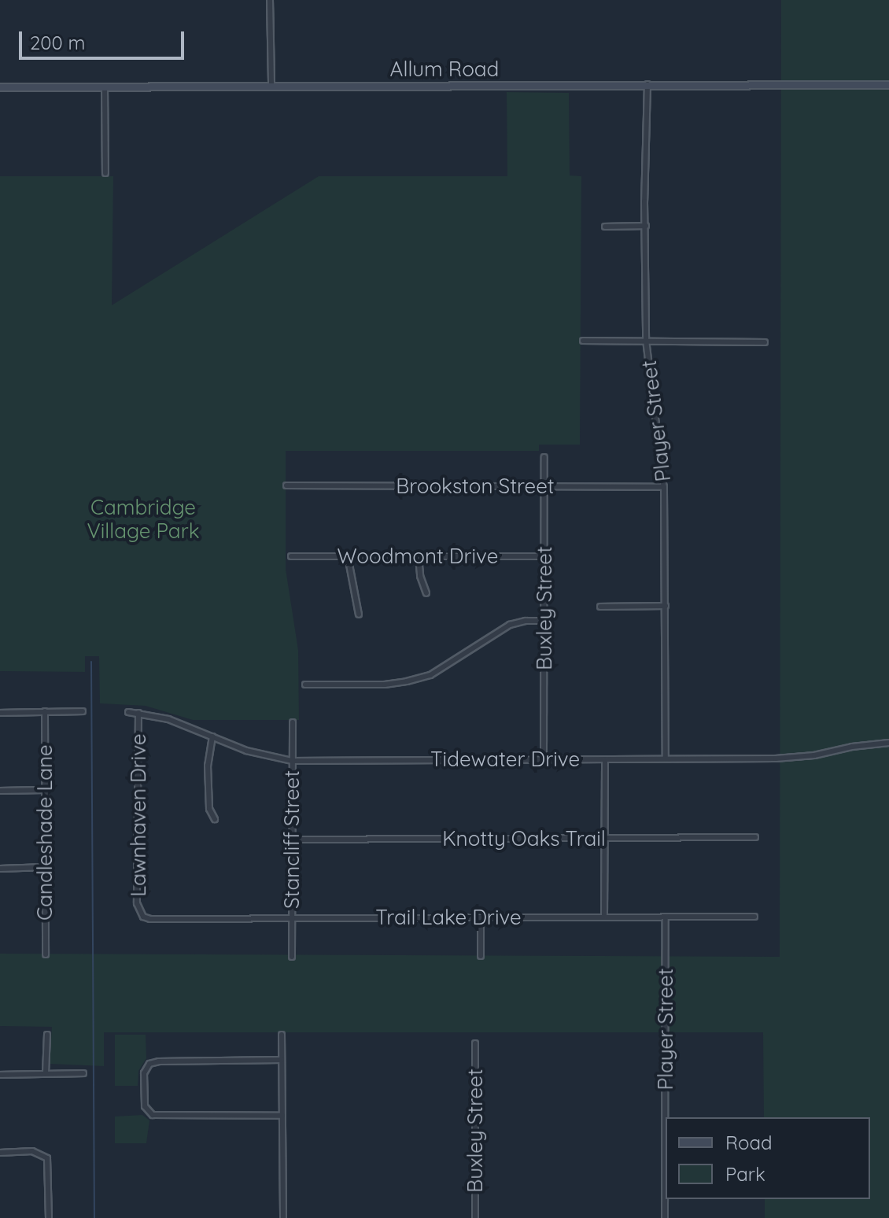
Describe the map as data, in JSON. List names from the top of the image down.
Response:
{
  "streets": {
    "street": [
      "Allum Road",
      "Player Street",
      "Brookston Street",
      "Woodmont Drive",
      "Buxley Street",
      "Tidewater Drive",
      "Lawnhaven Drive",
      "Candleshade Lane",
      "Knotty Oaks Trail",
      "Stancliff Street",
      "Trail Lake Drive"
    ]
  },
  "crossings": [
    ["Allum Road", "Player Street"],
    ["Player Street", "Brookston Street"],
    ["Player Street", "Tidewater Drive"],
    ["Player Street", "Trail Lake Drive"],
    ["Brookston Street", "Buxley Street"],
    ["Woodmont Drive", "Buxley Street"],
    ["Buxley Street", "Tidewater Drive"],
    ["Tidewater Drive", "Lawnhaven Drive"],
    ["Tidewater Drive", "Stancliff Street"],
    ["Lawnhaven Drive", "Trail Lake Drive"],
    ["Knotty Oaks Trail", "Stancliff Street"],
    ["Stancliff Street", "Trail Lake Drive"]
  ],
  "parks": ["Cambridge Village Park"],
  "legend": ["Road", "Park"],
  "scale_bar": "200 m"
}
